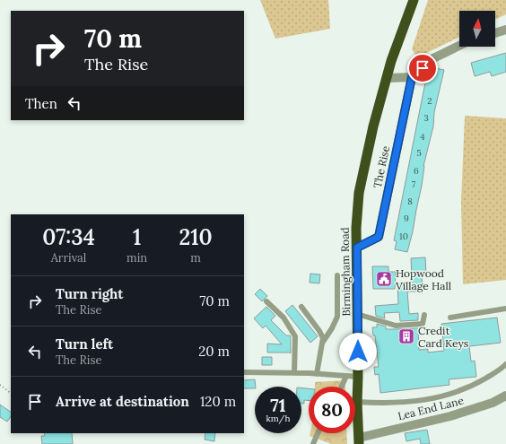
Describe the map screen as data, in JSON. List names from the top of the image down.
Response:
{
  "streets": {
    "highway": ["Birmingham Road"],
    "street": ["The Rise", "Lea End Lane"]
  },
  "crossings": [
    ["The Rise", "Birmingham Road"],
    ["Birmingham Road", "Lea End Lane"]
  ],
  "places": {
    "public building": ["Hopwood Village Hall"],
    "building": ["Credit Card Keys"]
  },
  "house_numbers": [
    "2",
    "3",
    "4",
    "5",
    "6",
    "7",
    "8",
    "9",
    "10"
  ],
  "north": "top",
  "page": {
    "turn": ["70 m", "The Rise"],
    "then": "Then",
    "eta": [
      "07:34",
      "Arrival",
      "1",
      "min",
      "210",
      "m"
    ],
    "list": [
      {
        "name": "Turn right",
        "note": "The Rise",
        "value": "70 m"
      },
      {
        "name": "Turn left",
        "note": "The Rise",
        "value": "20 m"
      },
      {
        "name": "Arrive at destination",
        "value": "120 m"
      }
    ],
    "speed": "71 km/h",
    "limit": "80"
  }
}
